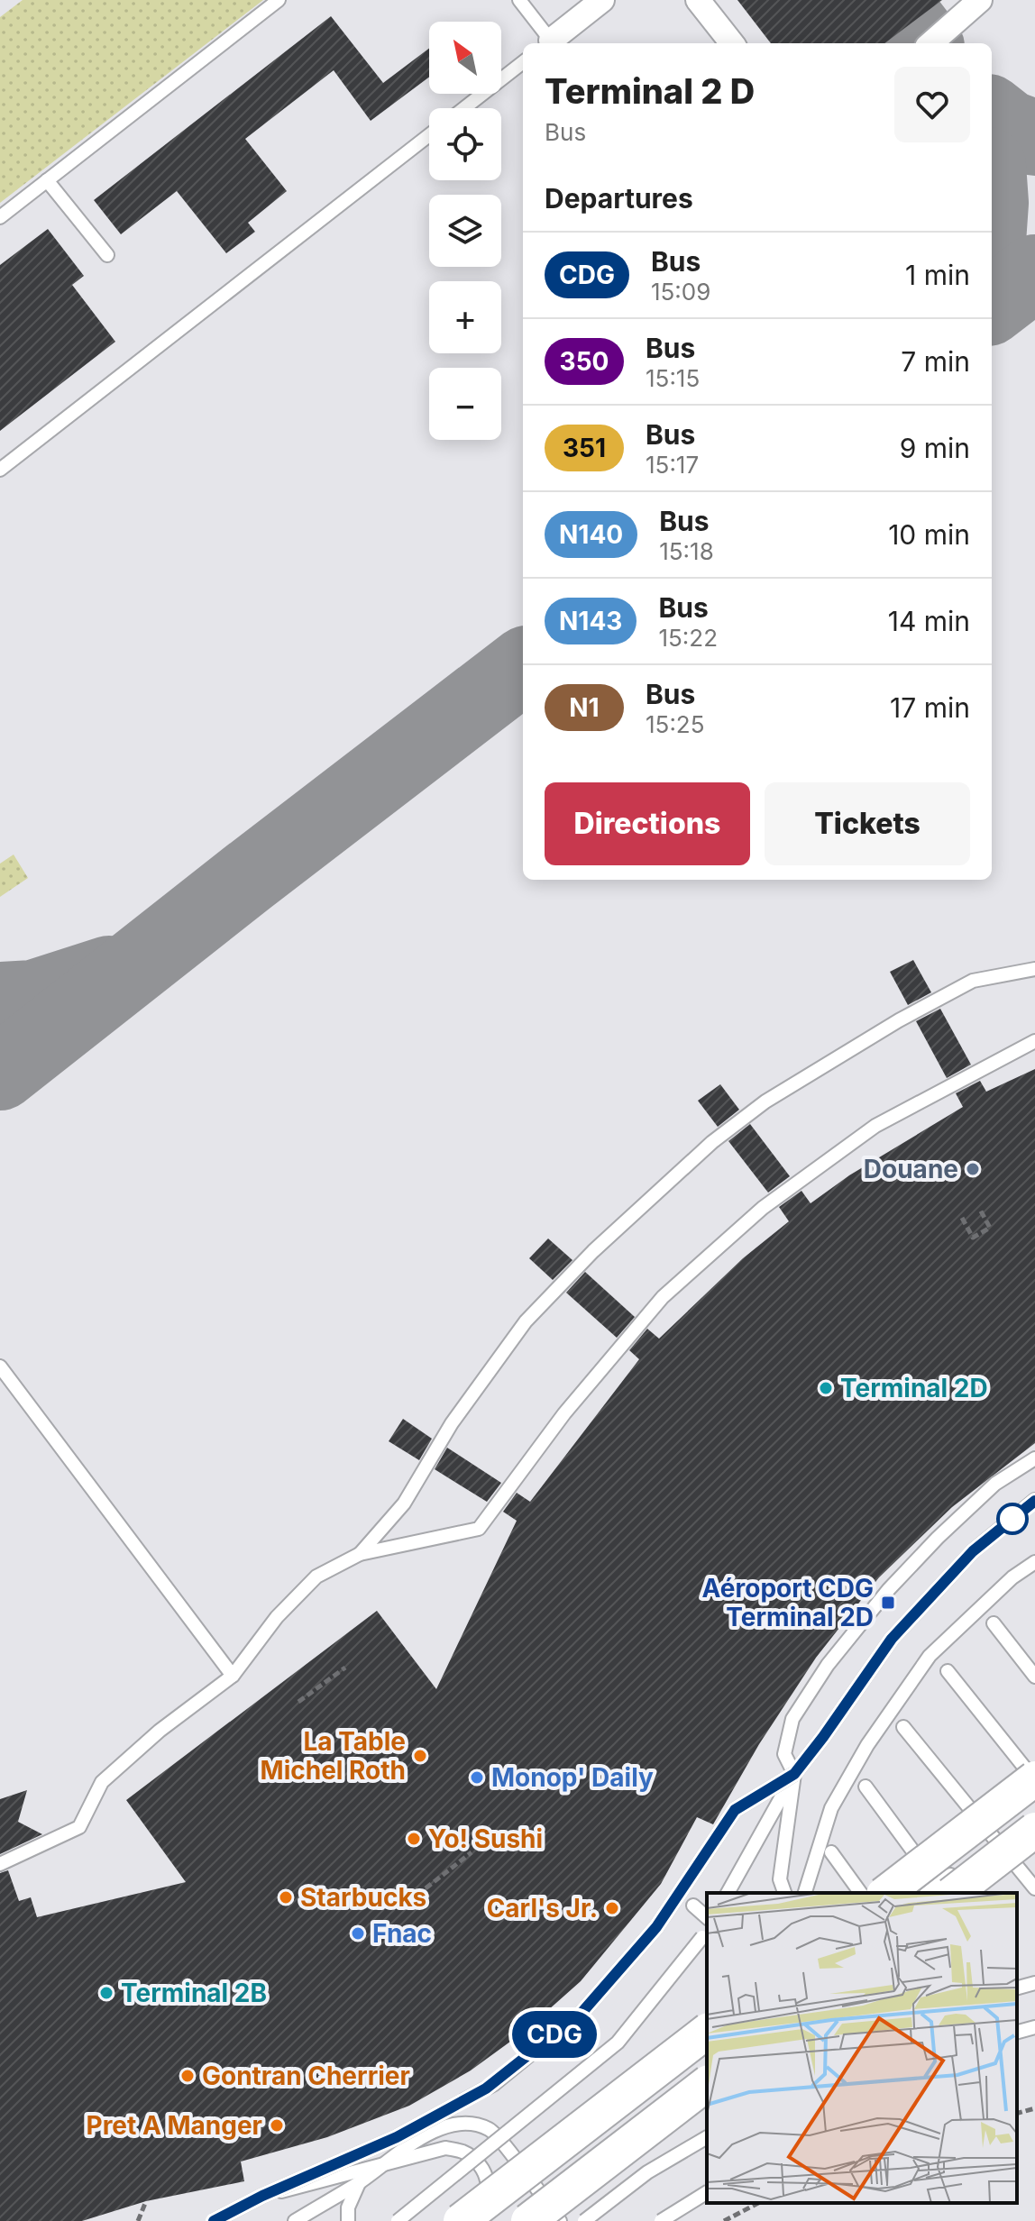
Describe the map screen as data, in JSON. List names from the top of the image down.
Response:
{
  "places": {
    "other": [
      "Douane",
      "Terminal 2D",
      "La Table Michel Roth",
      "Monop' Daily",
      "Yo! Sushi",
      "Starbucks",
      "Carl's Jr.",
      "Fnac",
      "Terminal 2B",
      "Gontran Cherrier",
      "Pret A Manger"
    ],
    "transit": ["Aéroport CDG Terminal 2D"]
  },
  "lines": ["bus line CDG"],
  "north": "top left",
  "page": {
    "on_map": "CDG",
    "map_buttons": ["+", "−"],
    "heading": [
      ["Terminal 2 D", "Bus"],
      "Departures"
    ],
    "list": [
      {
        "mark": "CDG",
        "name": "Bus",
        "note": "15:09",
        "value": "1 min"
      },
      {
        "mark": "350",
        "name": "Bus",
        "note": "15:15",
        "value": "7 min"
      },
      {
        "mark": "351",
        "name": "Bus",
        "note": "15:17",
        "value": "9 min"
      },
      {
        "mark": "N140",
        "name": "Bus",
        "note": "15:18",
        "value": "10 min"
      },
      {
        "mark": "N143",
        "name": "Bus",
        "note": "15:22",
        "value": "14 min"
      },
      {
        "mark": "N1",
        "name": "Bus",
        "note": "15:25",
        "value": "17 min"
      }
    ],
    "buttons": ["Directions", "Tickets"]
  }
}
